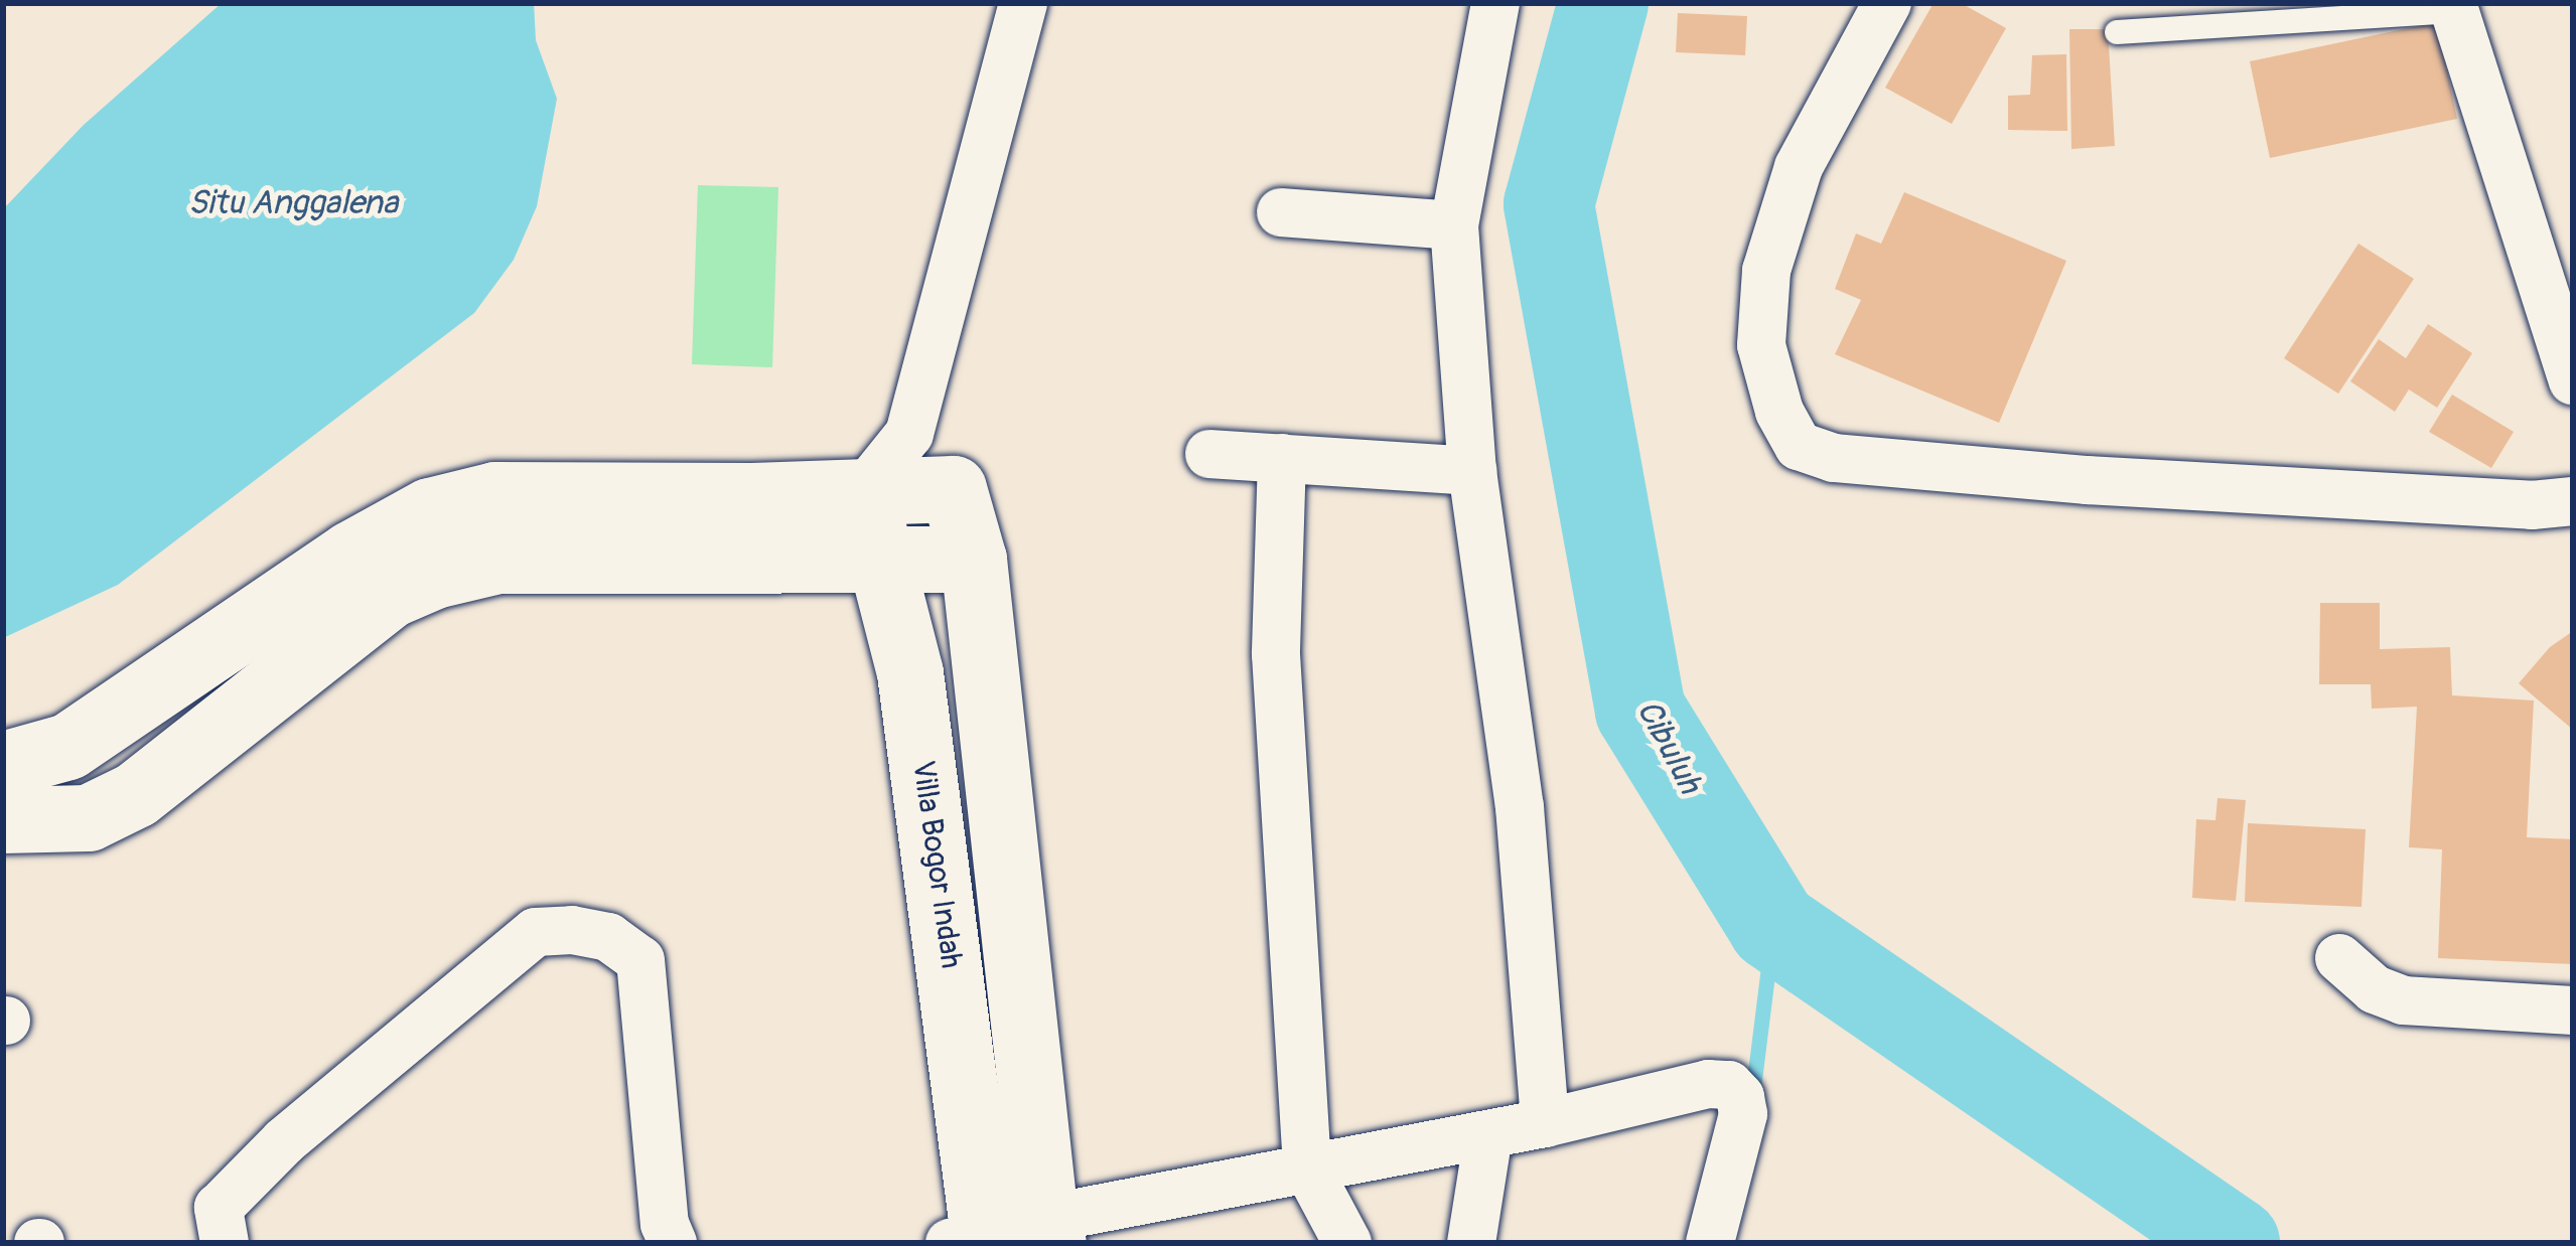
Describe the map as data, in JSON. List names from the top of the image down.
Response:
{
  "streets": {
    "street": ["Villa Bogor Indah"]
  },
  "water": ["Situ Anggalena", "Cibuluh"]
}
